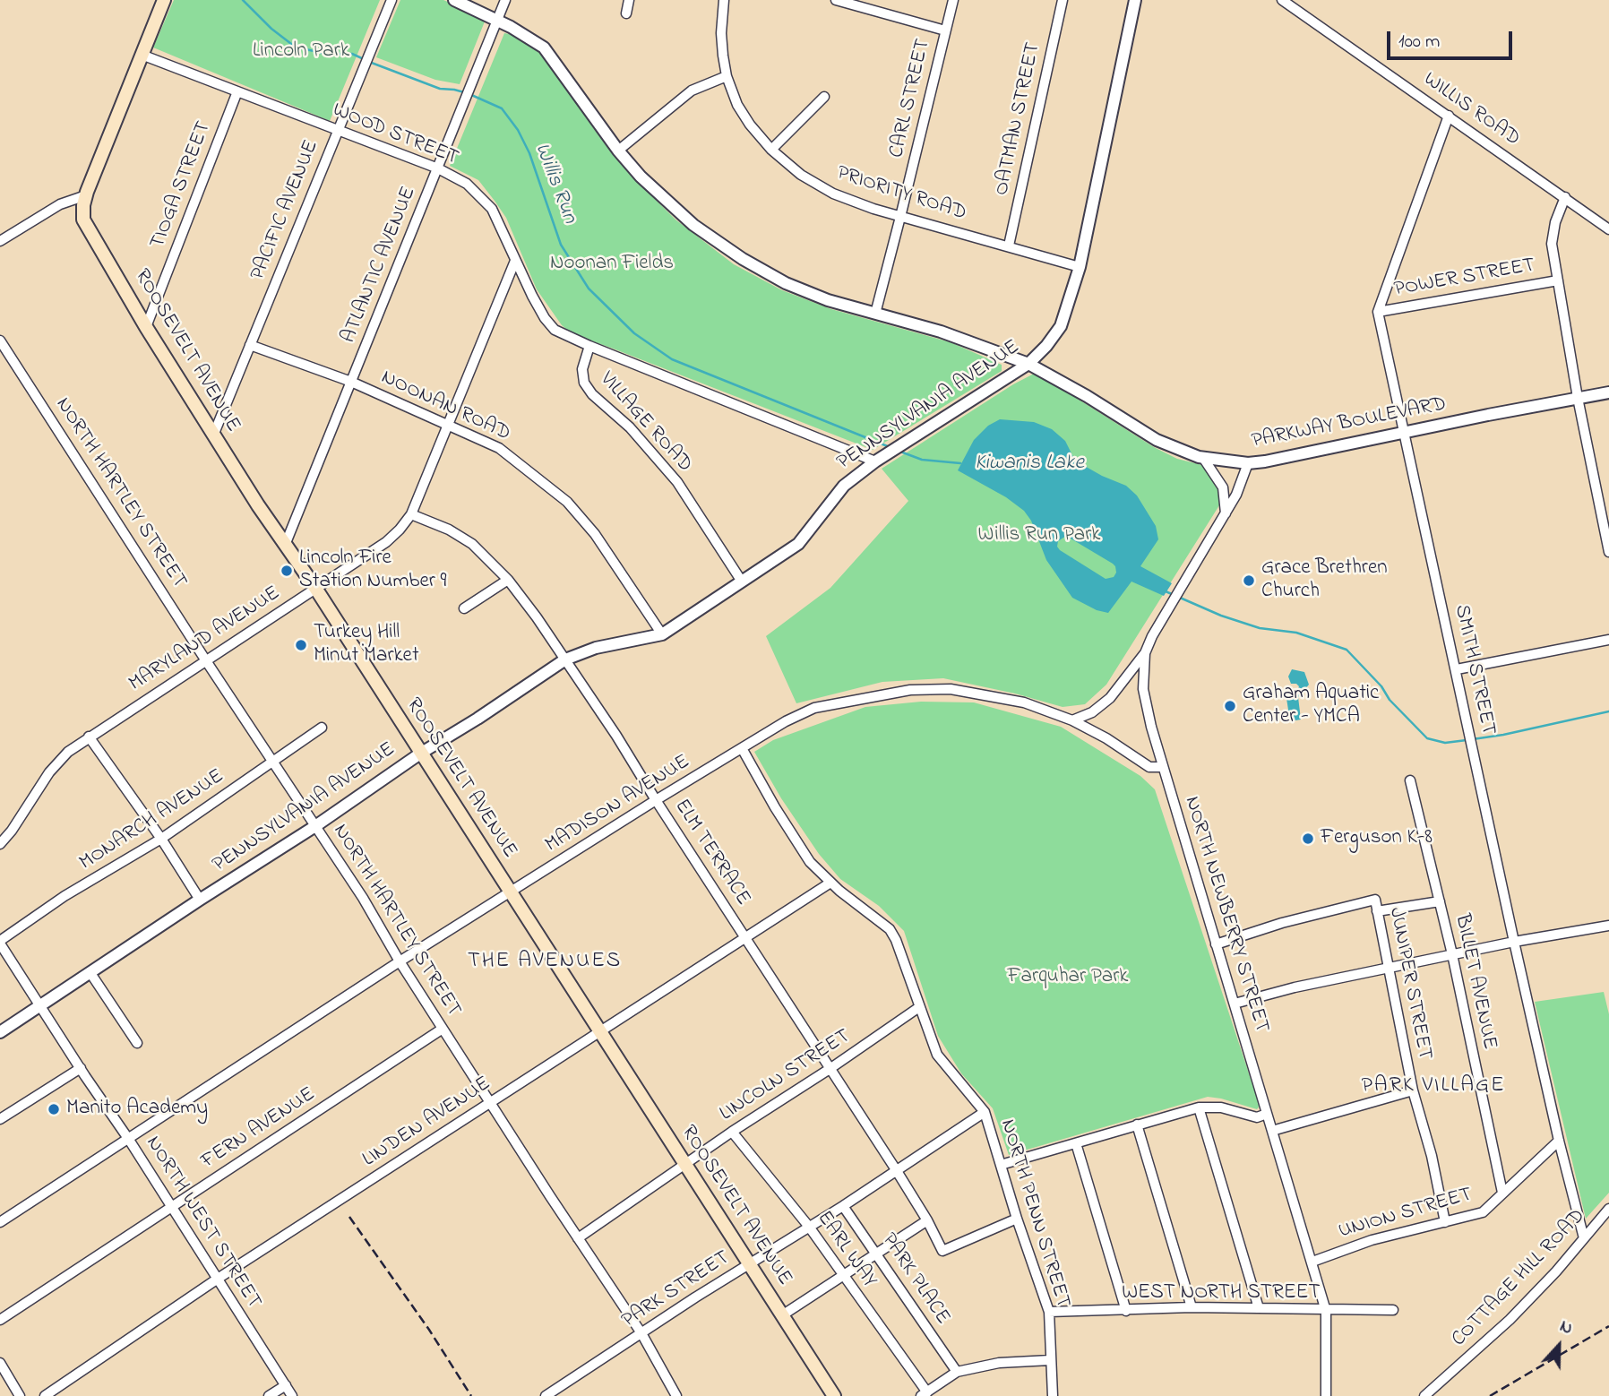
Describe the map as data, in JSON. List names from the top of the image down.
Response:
{
  "streets": {
    "main road": ["ROOSEVELT AVENUE"],
    "street": [
      "CARL STREET",
      "WILLIS ROAD",
      "OATMAN STREET",
      "WOOD STREET",
      "TIOGA STREET",
      "PRIORITY ROAD",
      "PACIFIC AVENUE",
      "ATLANTIC AVENUE",
      "POWER STREET",
      "PENNSYLVANIA AVENUE",
      "NOONAN ROAD",
      "VILLAGE ROAD",
      "PARKWAY BOULEVARD",
      "NORTH HARTLEY STREET",
      "MARYLAND AVENUE",
      "SMITH STREET",
      "MADISON AVENUE",
      "MONARCH AVENUE",
      "ELM TERRACE",
      "NORTH NEWBERRY STREET",
      "BILLET AVENUE",
      "JUNIPER STREET",
      "LINCOLN STREET",
      "LINDEN AVENUE",
      "FERN AVENUE",
      "NORTH PENN STREET",
      "UNION STREET",
      "NORTH WEST STREET",
      "EARL WAY",
      "COTTAGE HILL ROAD",
      "PARK PLACE",
      "PARK STREET",
      "WEST NORTH STREET"
    ]
  },
  "crossings": [
    ["CARL STREET", "PRIORITY ROAD"],
    ["CARL STREET", "PARKWAY BOULEVARD"],
    ["OATMAN STREET", "PRIORITY ROAD"],
    ["WOOD STREET", "TIOGA STREET"],
    ["WOOD STREET", "PACIFIC AVENUE"],
    ["WOOD STREET", "ATLANTIC AVENUE"],
    ["WOOD STREET", "ROOSEVELT AVENUE"],
    ["WOOD STREET", "PENNSYLVANIA AVENUE"],
    ["WOOD STREET", "VILLAGE ROAD"],
    ["WOOD STREET", "MARYLAND AVENUE"],
    ["TIOGA STREET", "ROOSEVELT AVENUE"],
    ["PRIORITY ROAD", "PENNSYLVANIA AVENUE"],
    ["PACIFIC AVENUE", "ROOSEVELT AVENUE"],
    ["PACIFIC AVENUE", "NOONAN ROAD"],
    ["ATLANTIC AVENUE", "ROOSEVELT AVENUE"],
    ["ATLANTIC AVENUE", "NOONAN ROAD"],
    ["ATLANTIC AVENUE", "PARKWAY BOULEVARD"],
    ["POWER STREET", "SMITH STREET"],
    ["ROOSEVELT AVENUE", "PENNSYLVANIA AVENUE"],
    ["ROOSEVELT AVENUE", "MARYLAND AVENUE"],
    ["ROOSEVELT AVENUE", "MADISON AVENUE"],
    ["ROOSEVELT AVENUE", "LINCOLN STREET"],
    ["ROOSEVELT AVENUE", "LINDEN AVENUE"],
    ["ROOSEVELT AVENUE", "PARK STREET"],
    ["PENNSYLVANIA AVENUE", "NOONAN ROAD"],
    ["PENNSYLVANIA AVENUE", "VILLAGE ROAD"],
    ["PENNSYLVANIA AVENUE", "PARKWAY BOULEVARD"],
    ["PENNSYLVANIA AVENUE", "NORTH HARTLEY STREET"],
    ["PENNSYLVANIA AVENUE", "ELM TERRACE"],
    ["PENNSYLVANIA AVENUE", "NORTH WEST STREET"],
    ["NOONAN ROAD", "MARYLAND AVENUE"],
    ["PARKWAY BOULEVARD", "SMITH STREET"],
    ["PARKWAY BOULEVARD", "NORTH NEWBERRY STREET"],
    ["NORTH HARTLEY STREET", "MARYLAND AVENUE"],
    ["NORTH HARTLEY STREET", "MADISON AVENUE"],
    ["NORTH HARTLEY STREET", "MONARCH AVENUE"],
    ["NORTH HARTLEY STREET", "LINCOLN STREET"],
    ["NORTH HARTLEY STREET", "LINDEN AVENUE"],
    ["NORTH HARTLEY STREET", "FERN AVENUE"],
    ["NORTH HARTLEY STREET", "PARK STREET"],
    ["MARYLAND AVENUE", "ELM TERRACE"],
    ["SMITH STREET", "UNION STREET"],
    ["SMITH STREET", "COTTAGE HILL ROAD"],
    ["MADISON AVENUE", "ELM TERRACE"],
    ["MADISON AVENUE", "NORTH NEWBERRY STREET"],
    ["MADISON AVENUE", "NORTH PENN STREET"],
    ["MADISON AVENUE", "NORTH WEST STREET"],
    ["MONARCH AVENUE", "NORTH WEST STREET"],
    ["ELM TERRACE", "LINCOLN STREET"],
    ["ELM TERRACE", "LINDEN AVENUE"],
    ["ELM TERRACE", "NORTH PENN STREET"],
    ["ELM TERRACE", "PARK STREET"],
    ["NORTH NEWBERRY STREET", "JUNIPER STREET"],
    ["NORTH NEWBERRY STREET", "UNION STREET"],
    ["NORTH NEWBERRY STREET", "WEST NORTH STREET"],
    ["BILLET AVENUE", "UNION STREET"],
    ["JUNIPER STREET", "UNION STREET"],
    ["LINCOLN STREET", "NORTH PENN STREET"],
    ["LINCOLN STREET", "EARL WAY"],
    ["LINDEN AVENUE", "NORTH PENN STREET"],
    ["LINDEN AVENUE", "NORTH WEST STREET"],
    ["FERN AVENUE", "NORTH WEST STREET"],
    ["NORTH PENN STREET", "PARK STREET"],
    ["NORTH PENN STREET", "WEST NORTH STREET"],
    ["EARL WAY", "PARK STREET"],
    ["PARK PLACE", "PARK STREET"]
  ],
  "districts": ["THE AVENUES", "PARK VILLAGE"],
  "water": ["Willis Run", "Kiwanis Lake"],
  "parks": [
    "Lincoln Park",
    "Noonan Fields",
    "Willis Run Park",
    "Farquhar Park"
  ],
  "places": [
    "Lincoln Fire Station Number 9",
    "Grace Brethren Church",
    "Turkey Hill Minut Market",
    "Graham Aquatic Center - YMCA",
    "Ferguson K-8",
    "Manito Academy"
  ],
  "scale_bar": "100 m",
  "north": "top"
}
